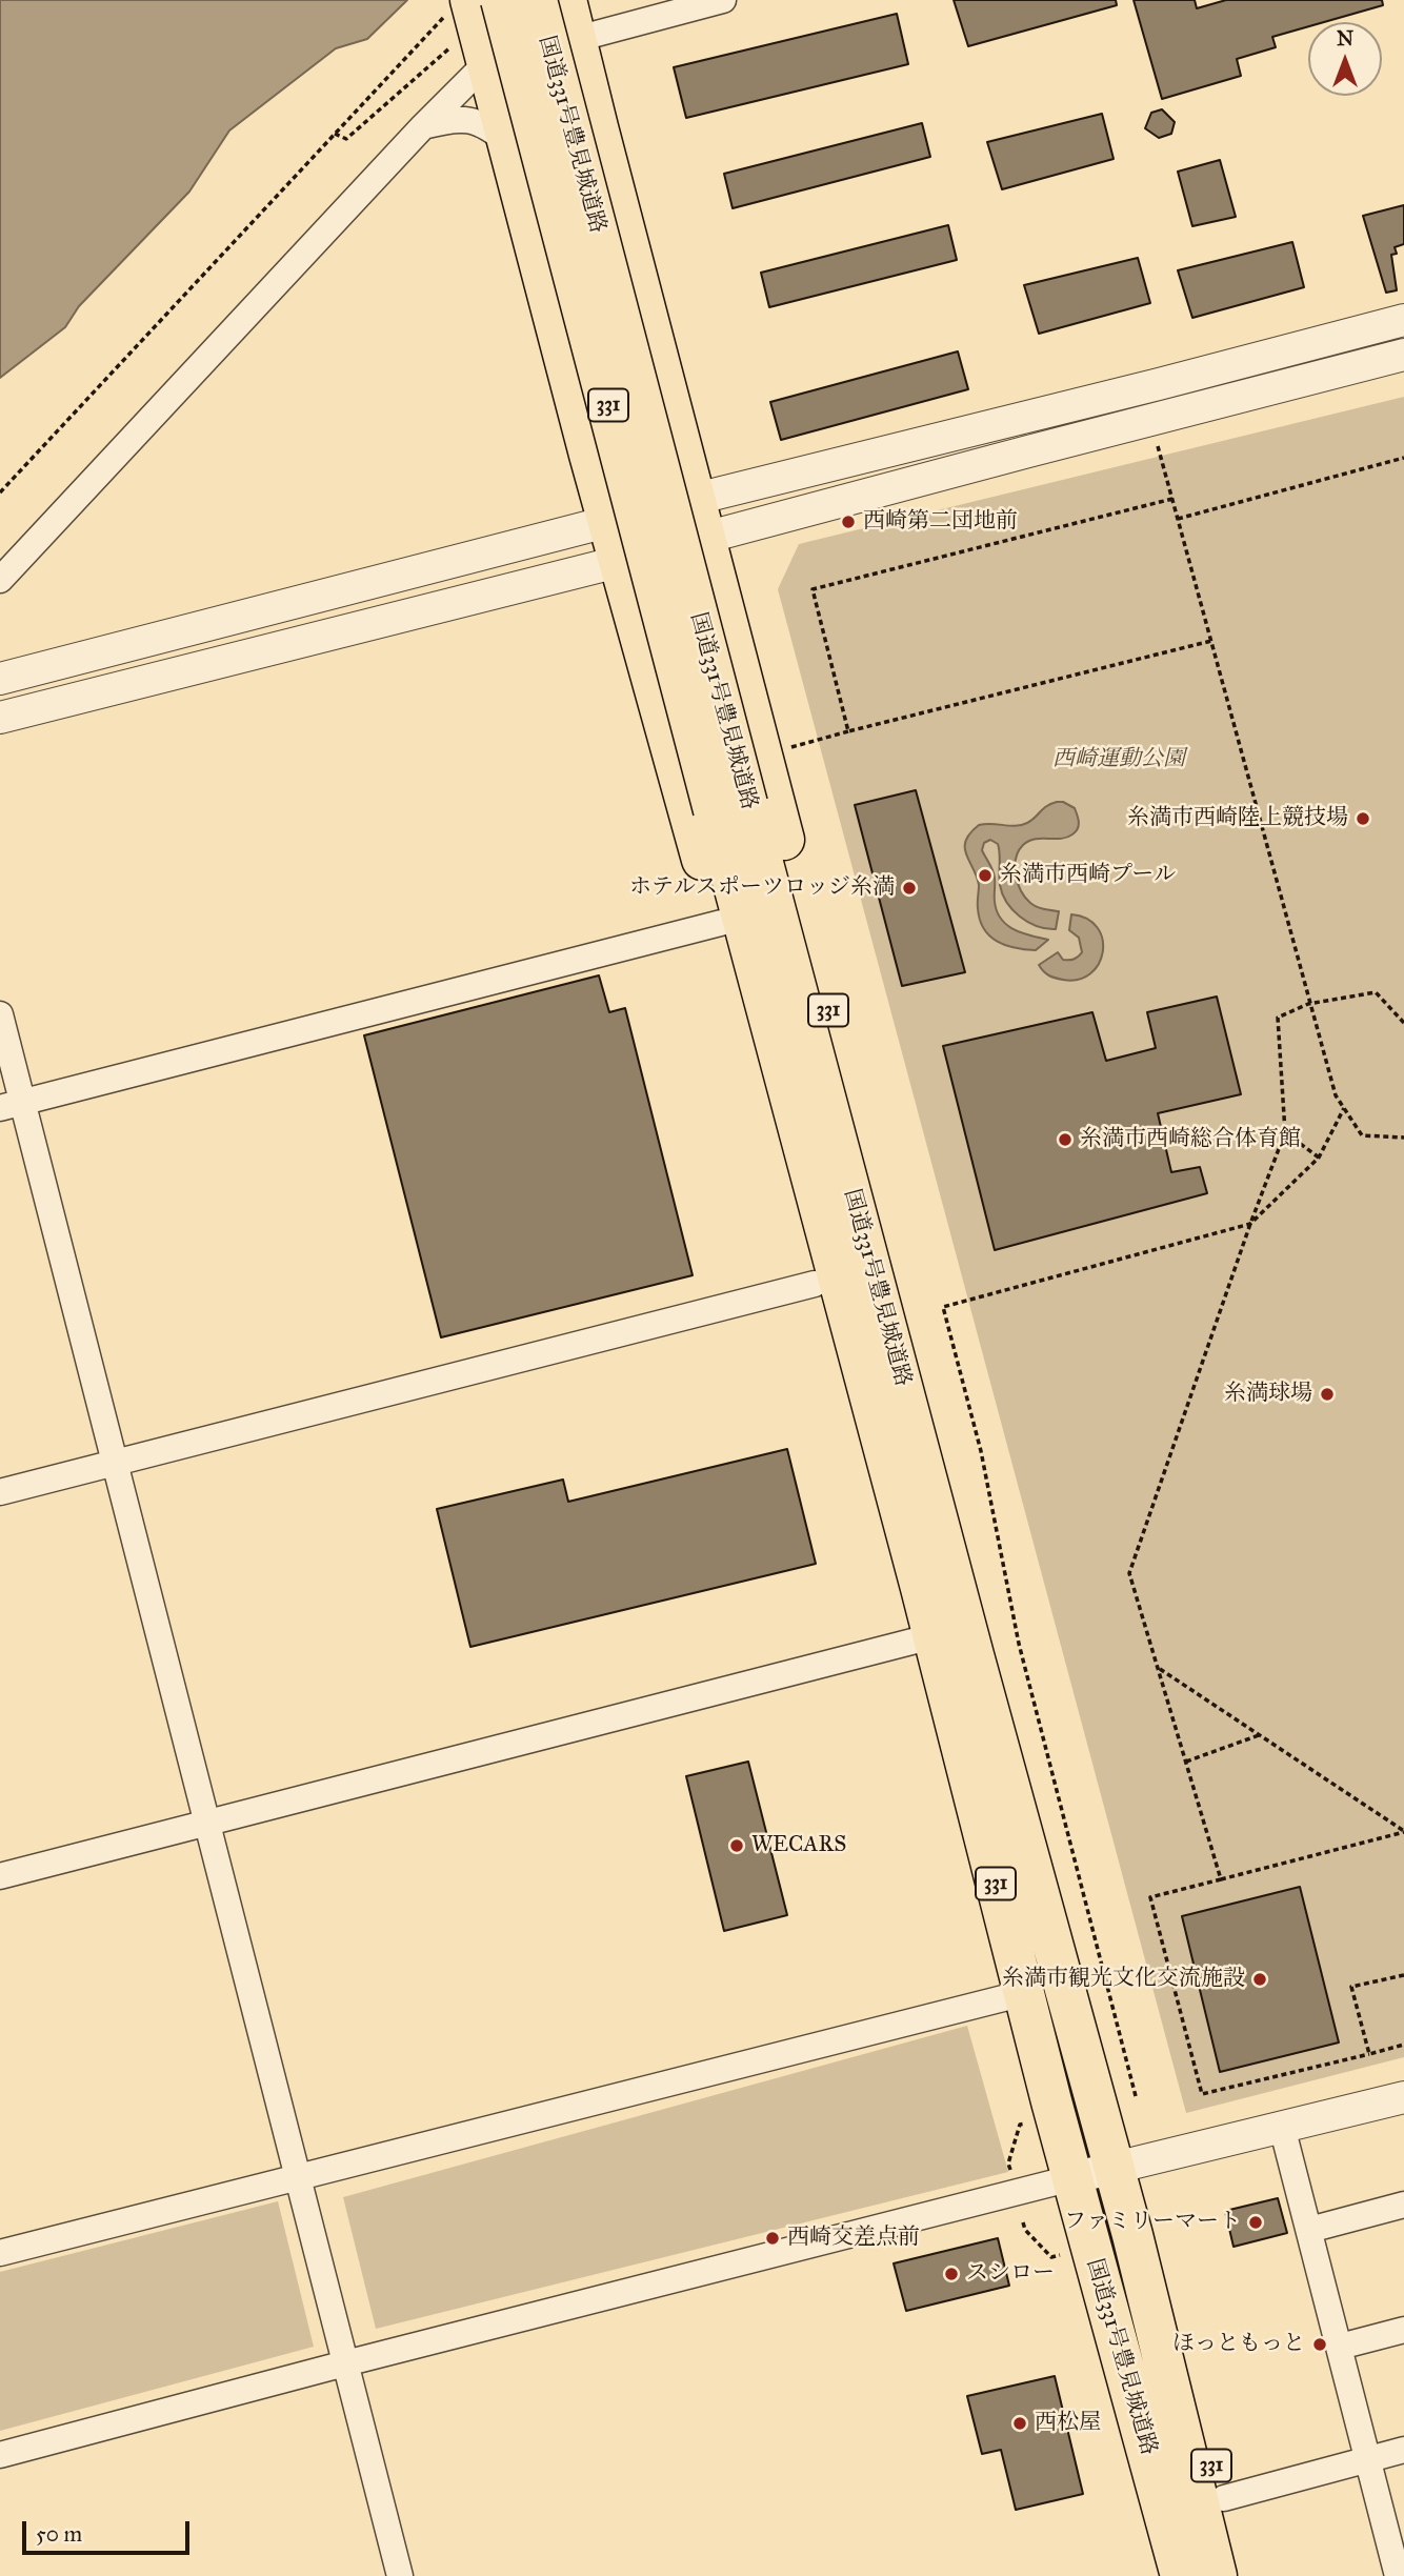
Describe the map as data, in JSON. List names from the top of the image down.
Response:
{
  "streets": {
    "highway": ["国道331号豊見城道路", "331"]
  },
  "crossings": [
    ["国道331号豊見城道路", "331"]
  ],
  "parks": ["西崎運動公園"],
  "places": [
    "西崎第二団地前",
    "糸満市西崎陸上競技場",
    "糸満市西崎プール",
    "ホテルスポーツロッジ糸満",
    "糸満市西崎総合体育館",
    "糸満球場",
    "WECARS",
    "糸満市観光文化交流施設",
    "ファミリーマート",
    "西崎交差点前",
    "スシロー",
    "ほっともっと",
    "西松屋"
  ],
  "scale_bar": "50 m",
  "north": "top"
}
